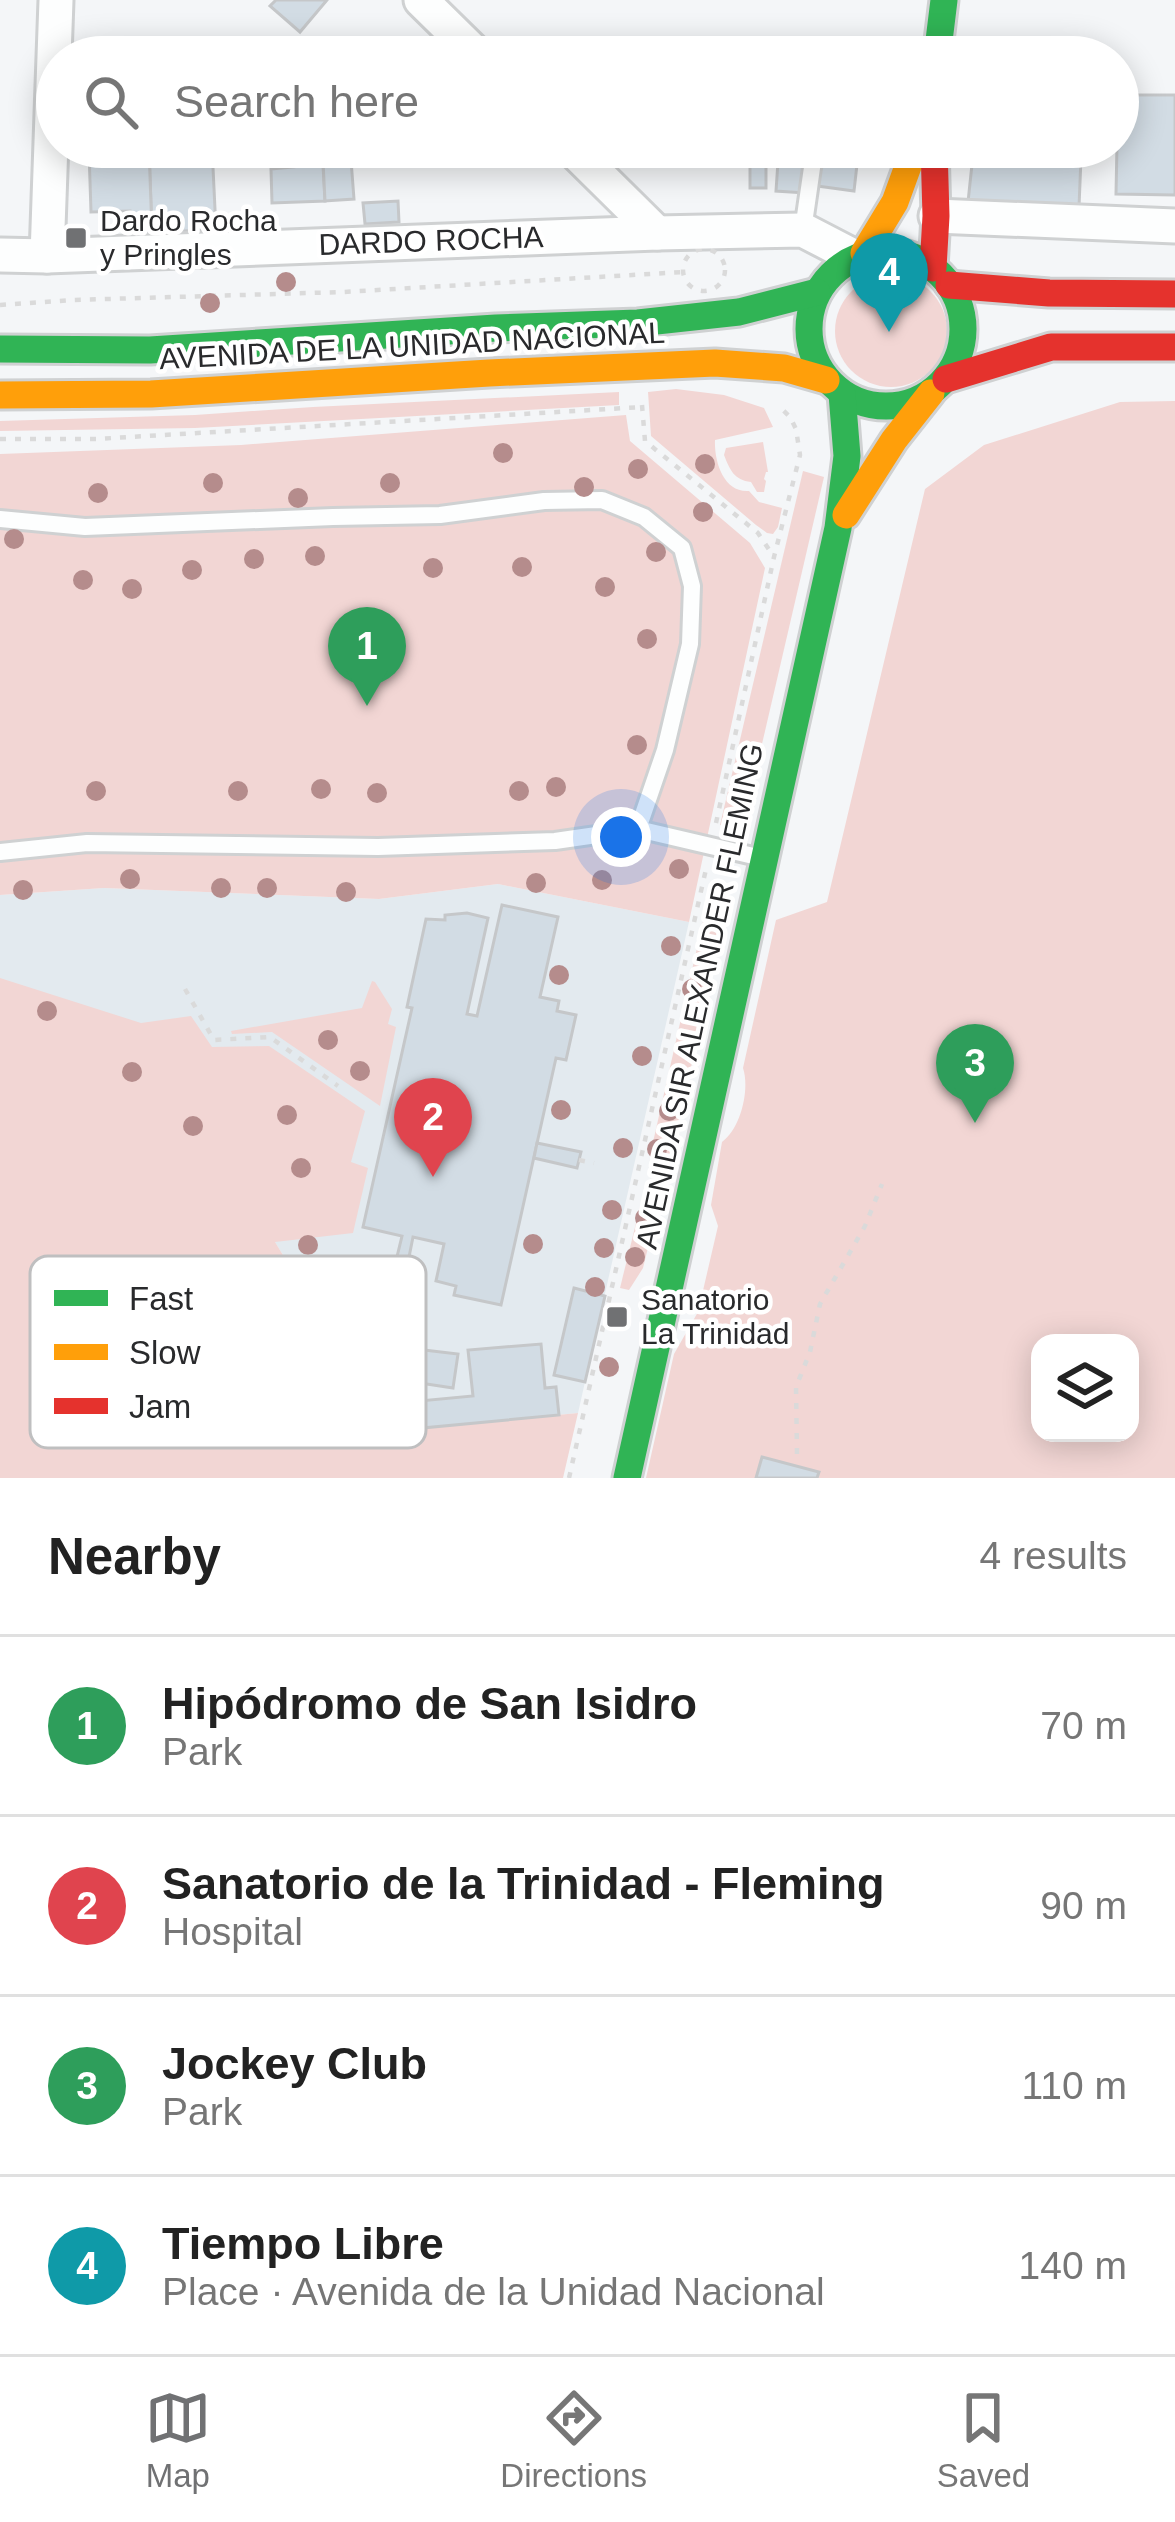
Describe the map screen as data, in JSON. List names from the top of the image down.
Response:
{
  "streets": {
    "main road": ["AVENIDA DE LA UNIDAD NACIONAL", "AVENIDA SIR ALEXANDER FLEMING"],
    "street": ["DARDO ROCHA"]
  },
  "crossings": [
    ["DARDO ROCHA", "AVENIDA DE LA UNIDAD NACIONAL"],
    ["DARDO ROCHA", "AVENIDA SIR ALEXANDER FLEMING"],
    ["AVENIDA DE LA UNIDAD NACIONAL", "AVENIDA SIR ALEXANDER FLEMING"]
  ],
  "places": {
    "transit": ["Dardo Rocha y Pringles", "Sanatorio La Trinidad"]
  },
  "legend": ["Fast", "Slow", "Jam"],
  "page": {
    "search": "Search here",
    "pins": [
      "4",
      "1",
      "3",
      "2"
    ],
    "heading": ["Nearby", "4 results"],
    "list": [
      {
        "mark": "1",
        "name": "Hipódromo de San Isidro",
        "note": "Park",
        "value": "70 m"
      },
      {
        "mark": "2",
        "name": "Sanatorio de la Trinidad - Fleming",
        "note": "Hospital",
        "value": "90 m"
      },
      {
        "mark": "3",
        "name": "Jockey Club",
        "note": "Park",
        "value": "110 m"
      },
      {
        "mark": "4",
        "name": "Tiempo Libre",
        "note": "Place · Avenida de la Unidad Nacional",
        "value": "140 m"
      }
    ],
    "nav": ["Map", "Directions", "Saved"]
  }
}
